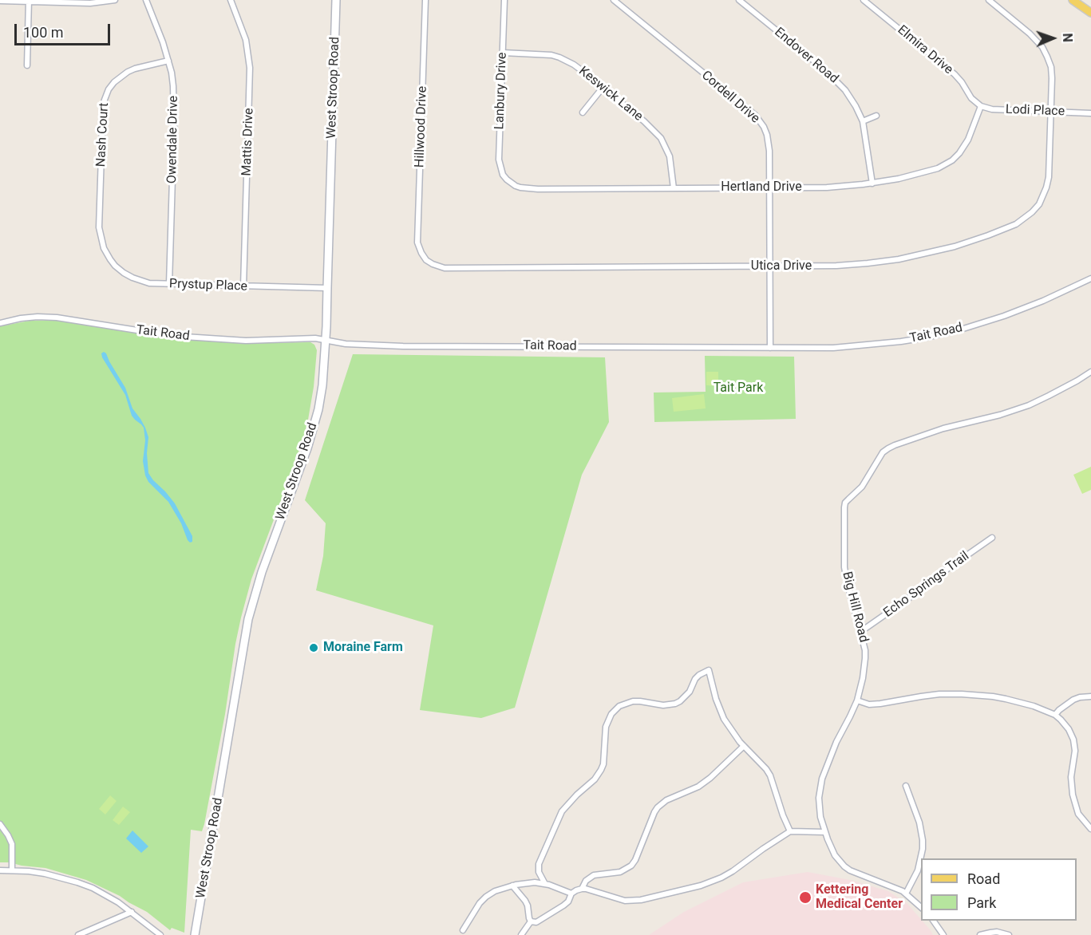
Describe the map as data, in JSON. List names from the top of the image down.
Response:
{
  "streets": {
    "main road": ["West Stroop Road"],
    "street": [
      "Elmira Drive",
      "Endover Road",
      "Lanbury Drive",
      "Keswick Lane",
      "Cordell Drive",
      "Lodi Place",
      "Hillwood Drive",
      "Nash Court",
      "Owendale Drive",
      "Mattis Drive",
      "Hertland Drive",
      "Utica Drive",
      "Prystup Place",
      "Tait Road",
      "Echo Springs Trail",
      "Big Hill Road"
    ]
  },
  "crossings": [
    ["Elmira Drive", "Lodi Place"],
    ["Elmira Drive", "Hertland Drive"],
    ["Endover Road", "Hertland Drive"],
    ["West Stroop Road", "Prystup Place"],
    ["West Stroop Road", "Tait Road"],
    ["Lanbury Drive", "Keswick Lane"],
    ["Lanbury Drive", "Hertland Drive"],
    ["Keswick Lane", "Hertland Drive"],
    ["Cordell Drive", "Hertland Drive"],
    ["Cordell Drive", "Utica Drive"],
    ["Cordell Drive", "Tait Road"],
    ["Lodi Place", "Hertland Drive"],
    ["Lodi Place", "Utica Drive"],
    ["Hillwood Drive", "Utica Drive"],
    ["Nash Court", "Owendale Drive"],
    ["Nash Court", "Prystup Place"],
    ["Owendale Drive", "Prystup Place"],
    ["Mattis Drive", "Prystup Place"],
    ["Echo Springs Trail", "Big Hill Road"]
  ],
  "parks": ["Tait Park"],
  "places": ["Moraine Farm", "Kettering Medical Center"],
  "legend": ["Road", "Park"],
  "scale_bar": "100 m",
  "north": "right"
}
